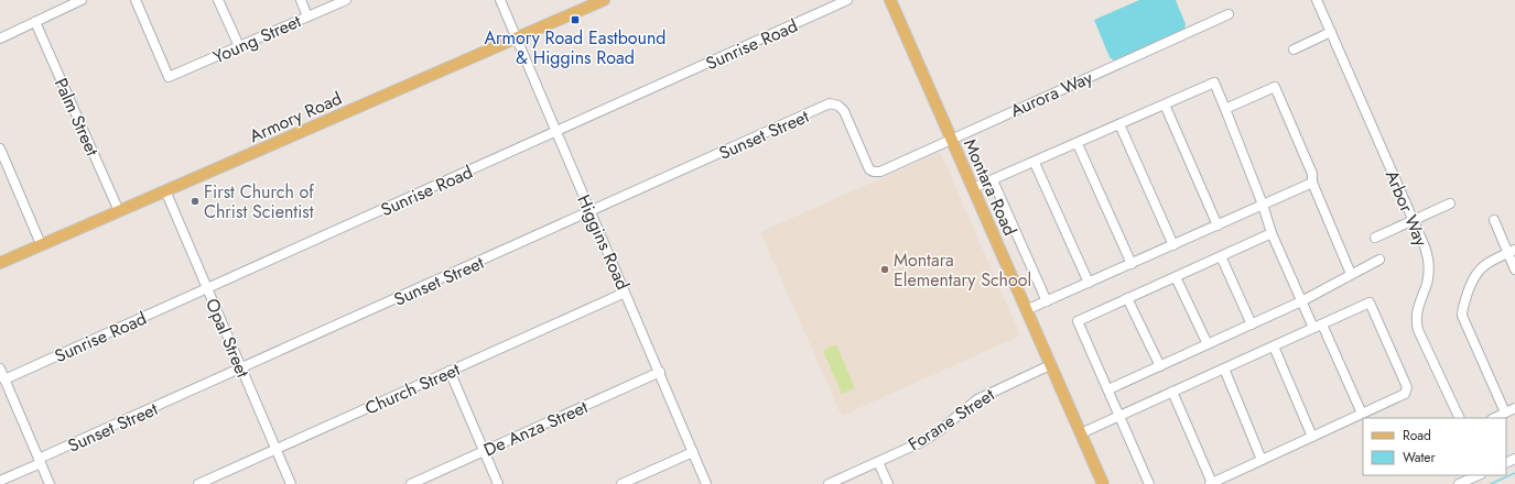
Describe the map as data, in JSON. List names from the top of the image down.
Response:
{
  "streets": {
    "main road": ["Armory Road", "Montara Road"],
    "street": [
      "Young Street",
      "Sunrise Road",
      "Aurora Way",
      "Palm Street",
      "Sunset Street",
      "Arbor Way",
      "Higgins Road",
      "Opal Street",
      "Church Street",
      "Forane Street",
      "De Anza Street"
    ]
  },
  "crossings": [
    ["Sunrise Road", "Higgins Road"],
    ["Sunrise Road", "Opal Street"],
    ["Aurora Way", "Sunset Street"],
    ["Aurora Way", "Montara Road"],
    ["Palm Street", "Armory Road"],
    ["Armory Road", "Higgins Road"],
    ["Armory Road", "Opal Street"],
    ["Sunset Street", "Higgins Road"],
    ["Sunset Street", "Opal Street"],
    ["Montara Road", "Forane Street"],
    ["Higgins Road", "Church Street"],
    ["Higgins Road", "De Anza Street"],
    ["Opal Street", "Church Street"]
  ],
  "places": {
    "transit": ["Armory Road Eastbound & Higgins Road"],
    "other": ["First Church of Christ Scientist", "Montara Elementary School"]
  },
  "legend": ["Road", "Water"]
}
